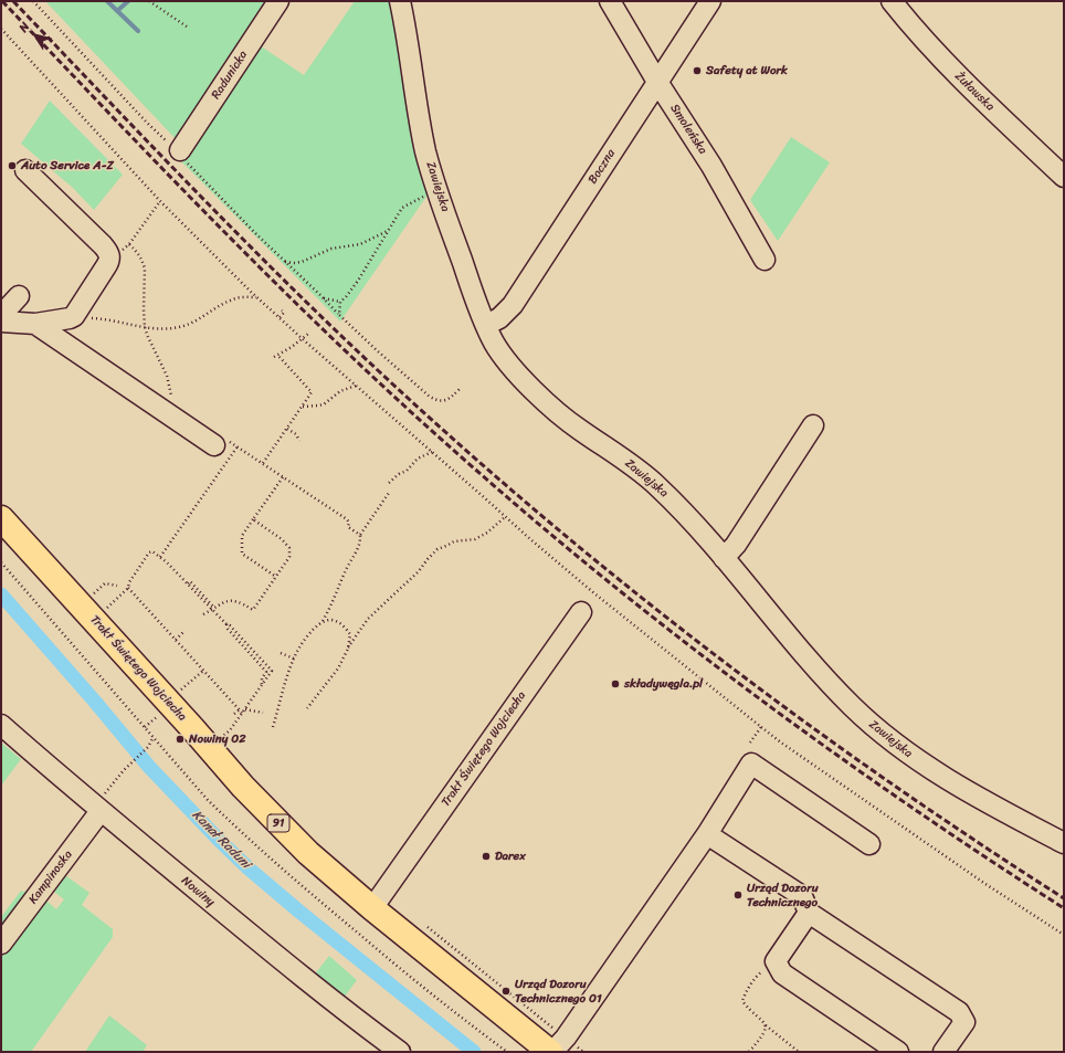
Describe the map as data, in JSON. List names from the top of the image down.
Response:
{
  "streets": {
    "main road": ["Trakt Świętego Wojciecha", "91"],
    "street": [
      "Radunicka",
      "Żuławska",
      "Smoleńska",
      "Boczna",
      "Zawiejska",
      "Kampinoska",
      "Nowiny"
    ]
  },
  "crossings": [
    ["Smoleńska", "Boczna"],
    ["Boczna", "Zawiejska"],
    ["Kampinoska", "Nowiny"]
  ],
  "water": ["Kanał Raduni"],
  "places": [
    "Safety at Work",
    "Auto Service A-Z",
    "składywęgla.pl",
    "Nowiny 02",
    "Darex",
    "Urząd Dozoru Technicznego",
    "Urząd Dozoru Technicznego 01"
  ],
  "north": "top left"
}
